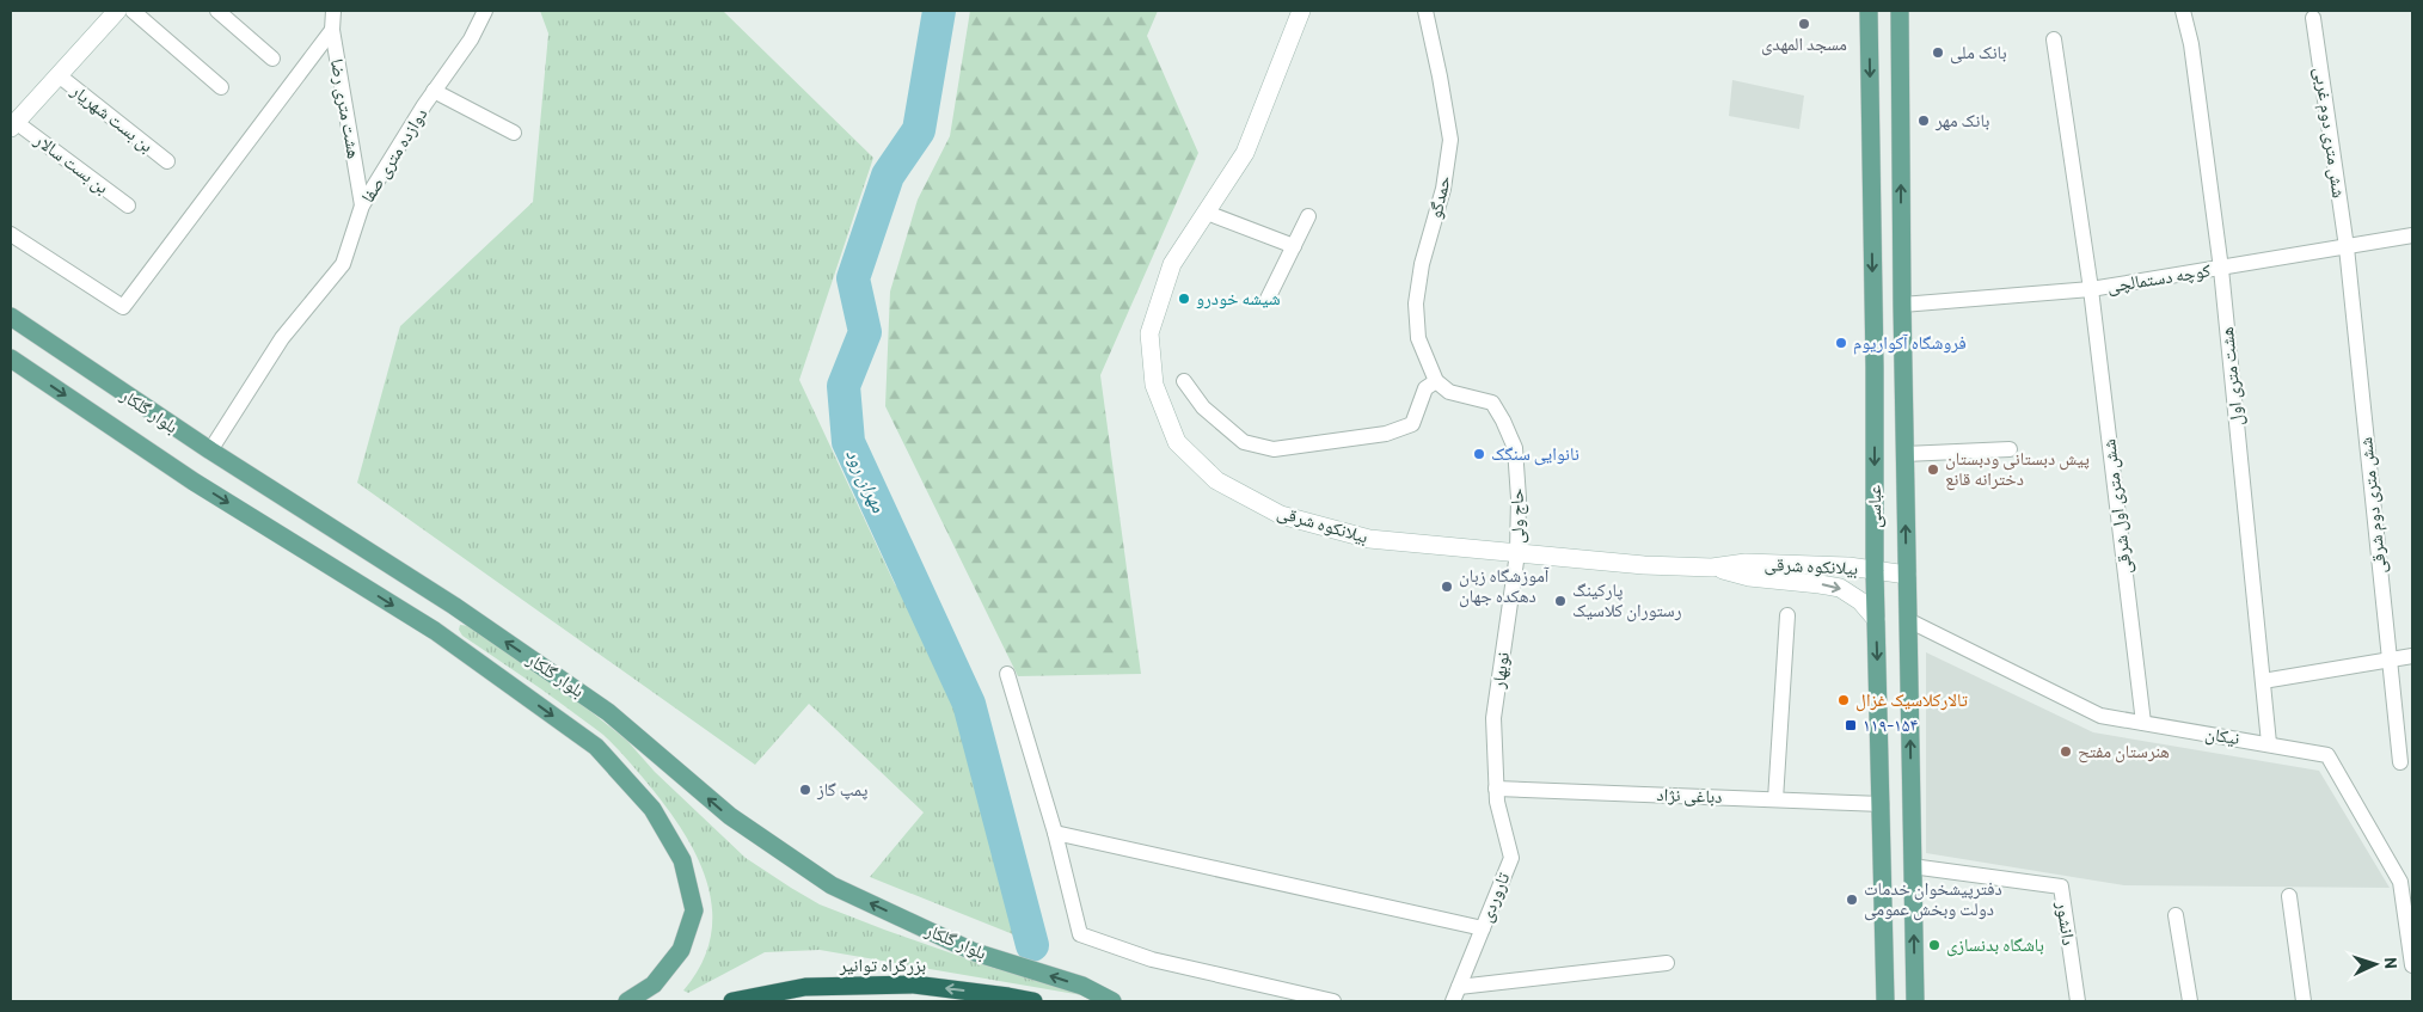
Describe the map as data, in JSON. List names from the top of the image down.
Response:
{
  "streets": {
    "highway": ["بزرگراه توانیر"],
    "main road": ["بلوار گلکار", "عباسى", "بیلانکوه شرقی"],
    "street": [
      "هشت متری رضا",
      "بن بست شهریار",
      "شش متری دوم غربی",
      "دوازده متری صفا",
      "بن بست سالار",
      "حمدگو",
      "کوچه دستمالچی",
      "هشت متری اول",
      "شش متری دوم شرقی",
      "شش متری اول شرقی",
      "حاج ولی",
      "نوبهار",
      "نیکان",
      "دباغی نژاد",
      "تاروردی",
      "دانشور"
    ]
  },
  "crossings": [
    ["هشت متری رضا", "دوازده متری صفا"],
    ["شش متری دوم غربی", "کوچه دستمالچی"],
    ["شش متری دوم غربی", "شش متری دوم شرقی"],
    ["دوازده متری صفا", "بلوار گلکار"],
    ["حمدگو", "حاج ولی"],
    ["کوچه دستمالچی", "هشت متری اول"],
    ["کوچه دستمالچی", "شش متری دوم شرقی"],
    ["کوچه دستمالچی", "عباسى"],
    ["کوچه دستمالچی", "شش متری اول شرقی"],
    ["هشت متری اول", "نیکان"],
    ["عباسى", "بیلانکوه شرقی"],
    ["عباسى", "نیکان"],
    ["عباسى", "دباغی نژاد"],
    ["عباسى", "دانشور"],
    ["شش متری اول شرقی", "نیکان"],
    ["حاج ولی", "بیلانکوه شرقی"],
    ["حاج ولی", "نوبهار"],
    ["بیلانکوه شرقی", "نوبهار"],
    ["نوبهار", "دباغی نژاد"],
    ["نوبهار", "تاروردی"],
    ["دباغی نژاد", "تاروردی"]
  ],
  "one_way": ["بزرگراه توانیر"],
  "water": ["مهران رود"],
  "places": {
    "other": [
      "مسجد المهدی",
      "بانک ملی",
      "بانک مهر",
      "شیشه خودرو",
      "فروشگاه آکواریوم",
      "نانوایی سنگک",
      "پیش دبستانی ودبستان دخترانه قانع",
      "آموزشگاه زبان دهکده جهان",
      "پارکینگ رستوران کلاسیک",
      "تالارکلاسیک غزال",
      "هنرستان مفتح",
      "پمپ گاز",
      "دفترپیشخوان خدمات دولت وبخش عمومی",
      "باشگاه بدنسازی"
    ],
    "transit": ["۱۱۹-۱۵۴"]
  },
  "north": "right"
}
